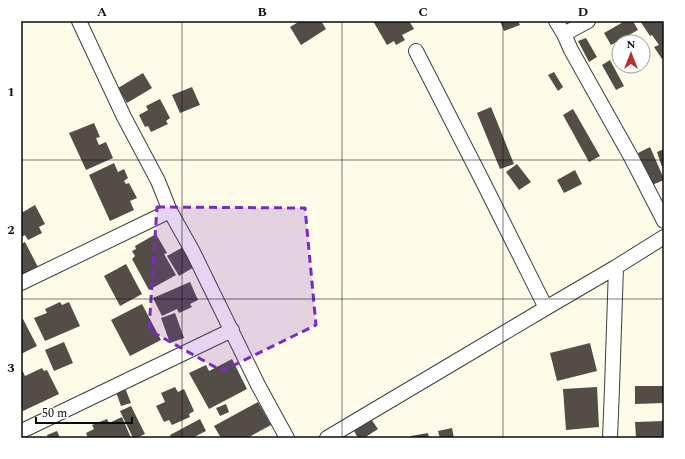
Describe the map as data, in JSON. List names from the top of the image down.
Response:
{
  "scale_bar": "50 m",
  "north": "top",
  "grid": {
    "columns": [
      "A",
      "B",
      "C",
      "D"
    ],
    "rows": ["1", "2", "3"]
  }
}
